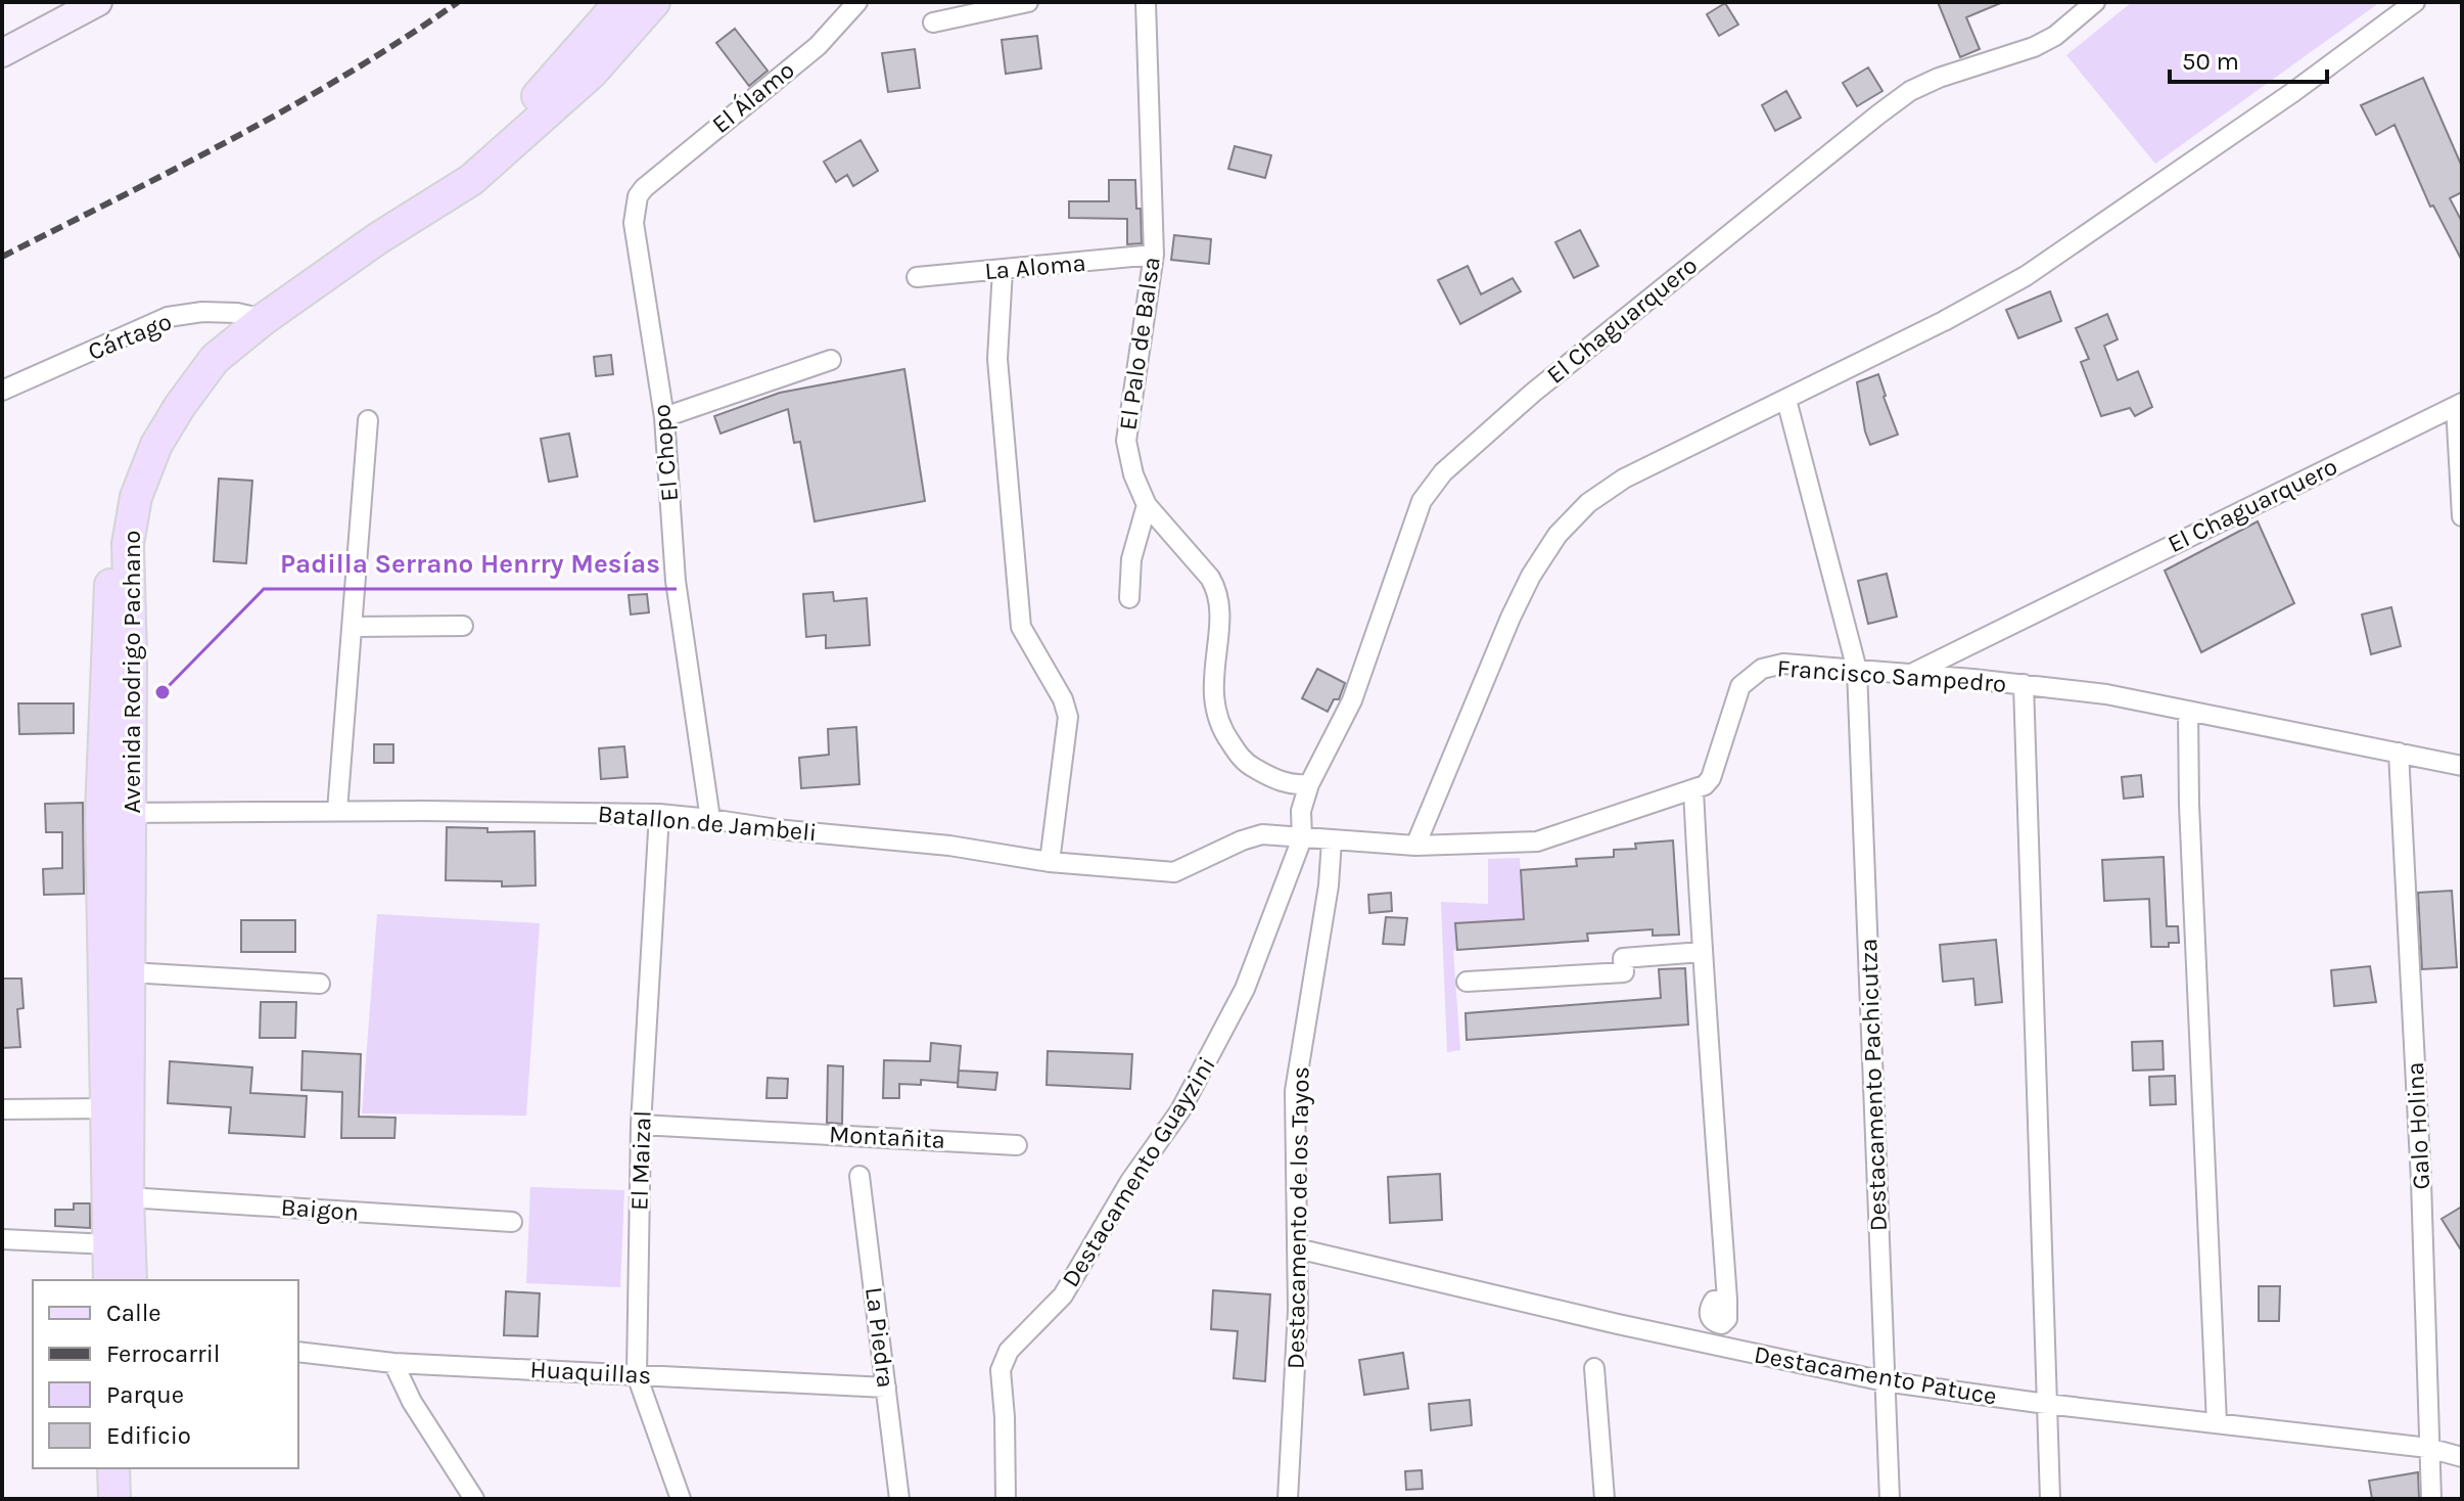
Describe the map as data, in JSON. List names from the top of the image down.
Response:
{
  "streets": {
    "main road": ["Avenida Rodrigo Pachano"],
    "street": [
      "El Álamo",
      "La Aloma",
      "El Chaguarquero",
      "Cártago",
      "El Palo de Balsa",
      "El Chopo",
      "Francisco Sampedro",
      "Batallon de Jambeli",
      "Destacamento Pachicutza",
      "Galo Holina",
      "Montañita",
      "El Maizal",
      "Destacamento Guayzini",
      "Baigon",
      "Destacamento de los Tayos",
      "La Piedra",
      "Huaquillas",
      "Destacamento Patuce"
    ]
  },
  "crossings": [
    ["El Álamo", "El Chopo"],
    ["La Aloma", "El Palo de Balsa"],
    ["El Chaguarquero", "El Palo de Balsa"],
    ["El Chaguarquero", "Francisco Sampedro"],
    ["El Chaguarquero", "Batallon de Jambeli"],
    ["El Chaguarquero", "Destacamento Guayzini"],
    ["Cártago", "Avenida Rodrigo Pachano"],
    ["El Chopo", "Batallon de Jambeli"],
    ["Avenida Rodrigo Pachano", "Batallon de Jambeli"],
    ["Avenida Rodrigo Pachano", "Baigon"],
    ["Francisco Sampedro", "Destacamento Pachicutza"],
    ["Francisco Sampedro", "Galo Holina"],
    ["Batallon de Jambeli", "El Maizal"],
    ["Batallon de Jambeli", "Destacamento Guayzini"],
    ["Destacamento Pachicutza", "Destacamento Patuce"],
    ["Galo Holina", "Destacamento Patuce"],
    ["Montañita", "El Maizal"],
    ["El Maizal", "Huaquillas"],
    ["Destacamento de los Tayos", "Destacamento Patuce"],
    ["La Piedra", "Huaquillas"]
  ],
  "places": ["Padilla Serrano Henrry Mesías"],
  "legend": [
    "Calle",
    "Ferrocarril",
    "Parque",
    "Edificio"
  ],
  "scale_bar": "50 m"
}
